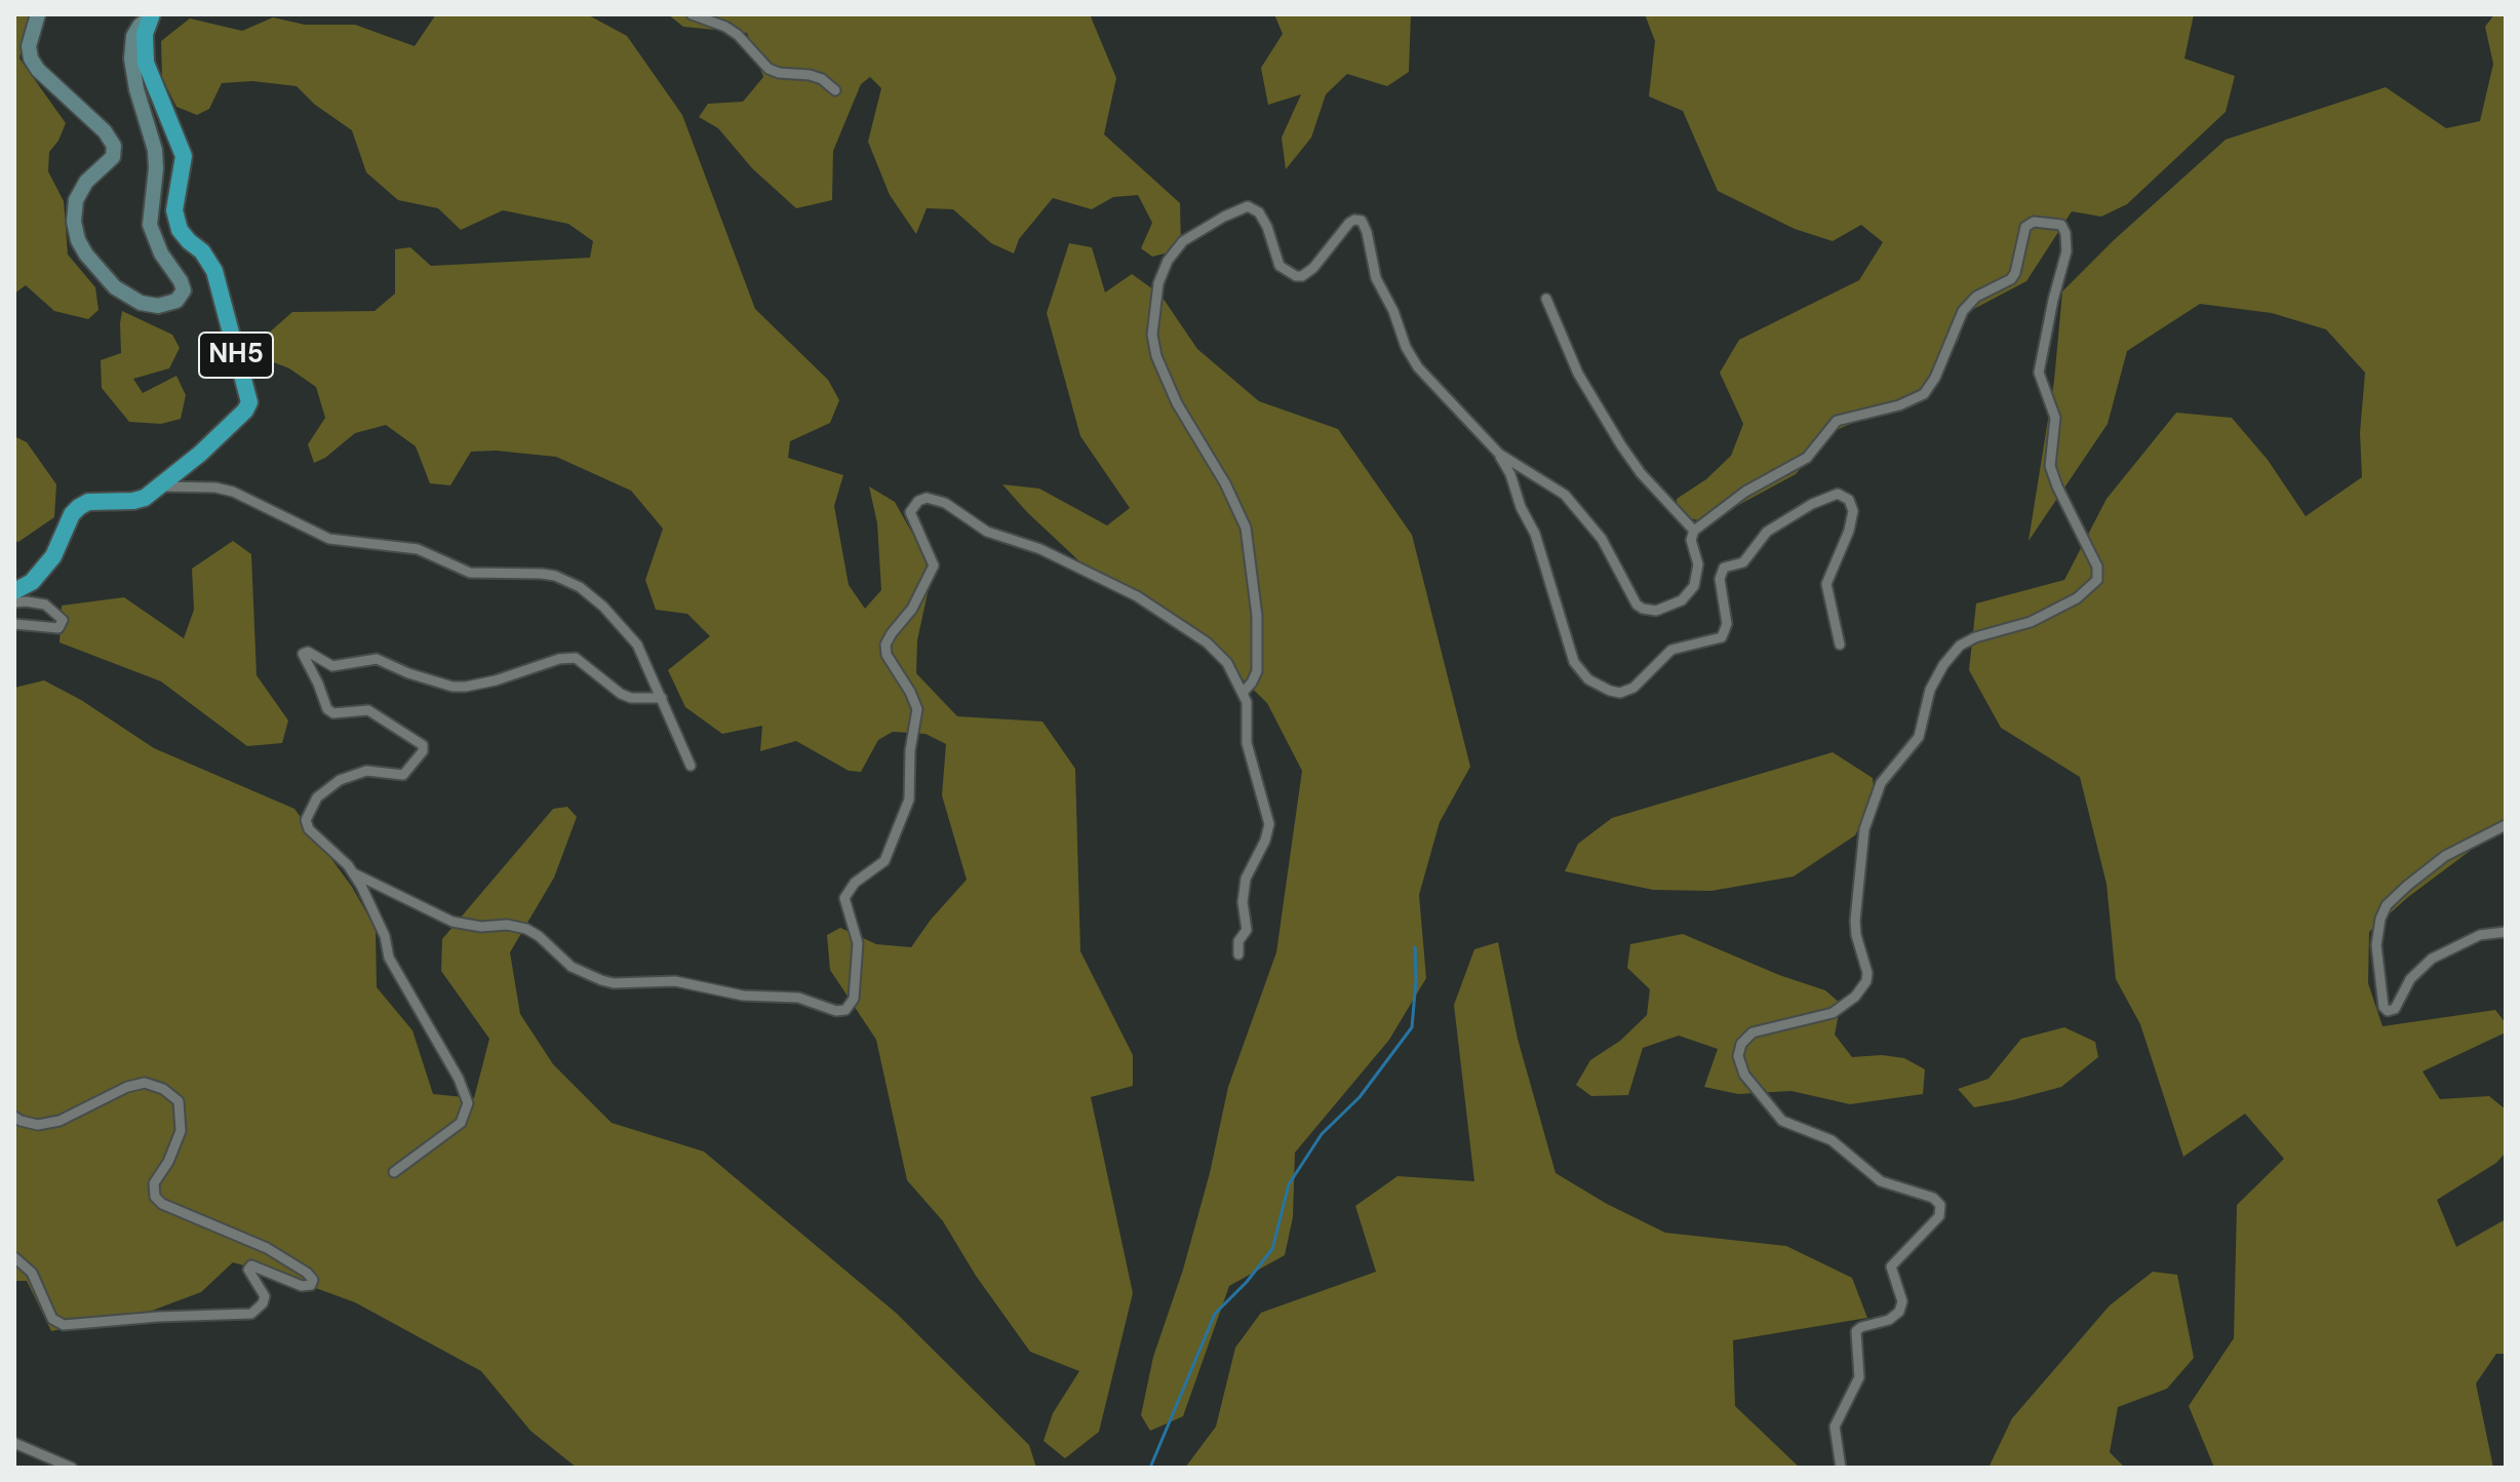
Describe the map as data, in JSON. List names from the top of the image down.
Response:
{
  "streets": {
    "highway": ["NH5"]
  }
}
